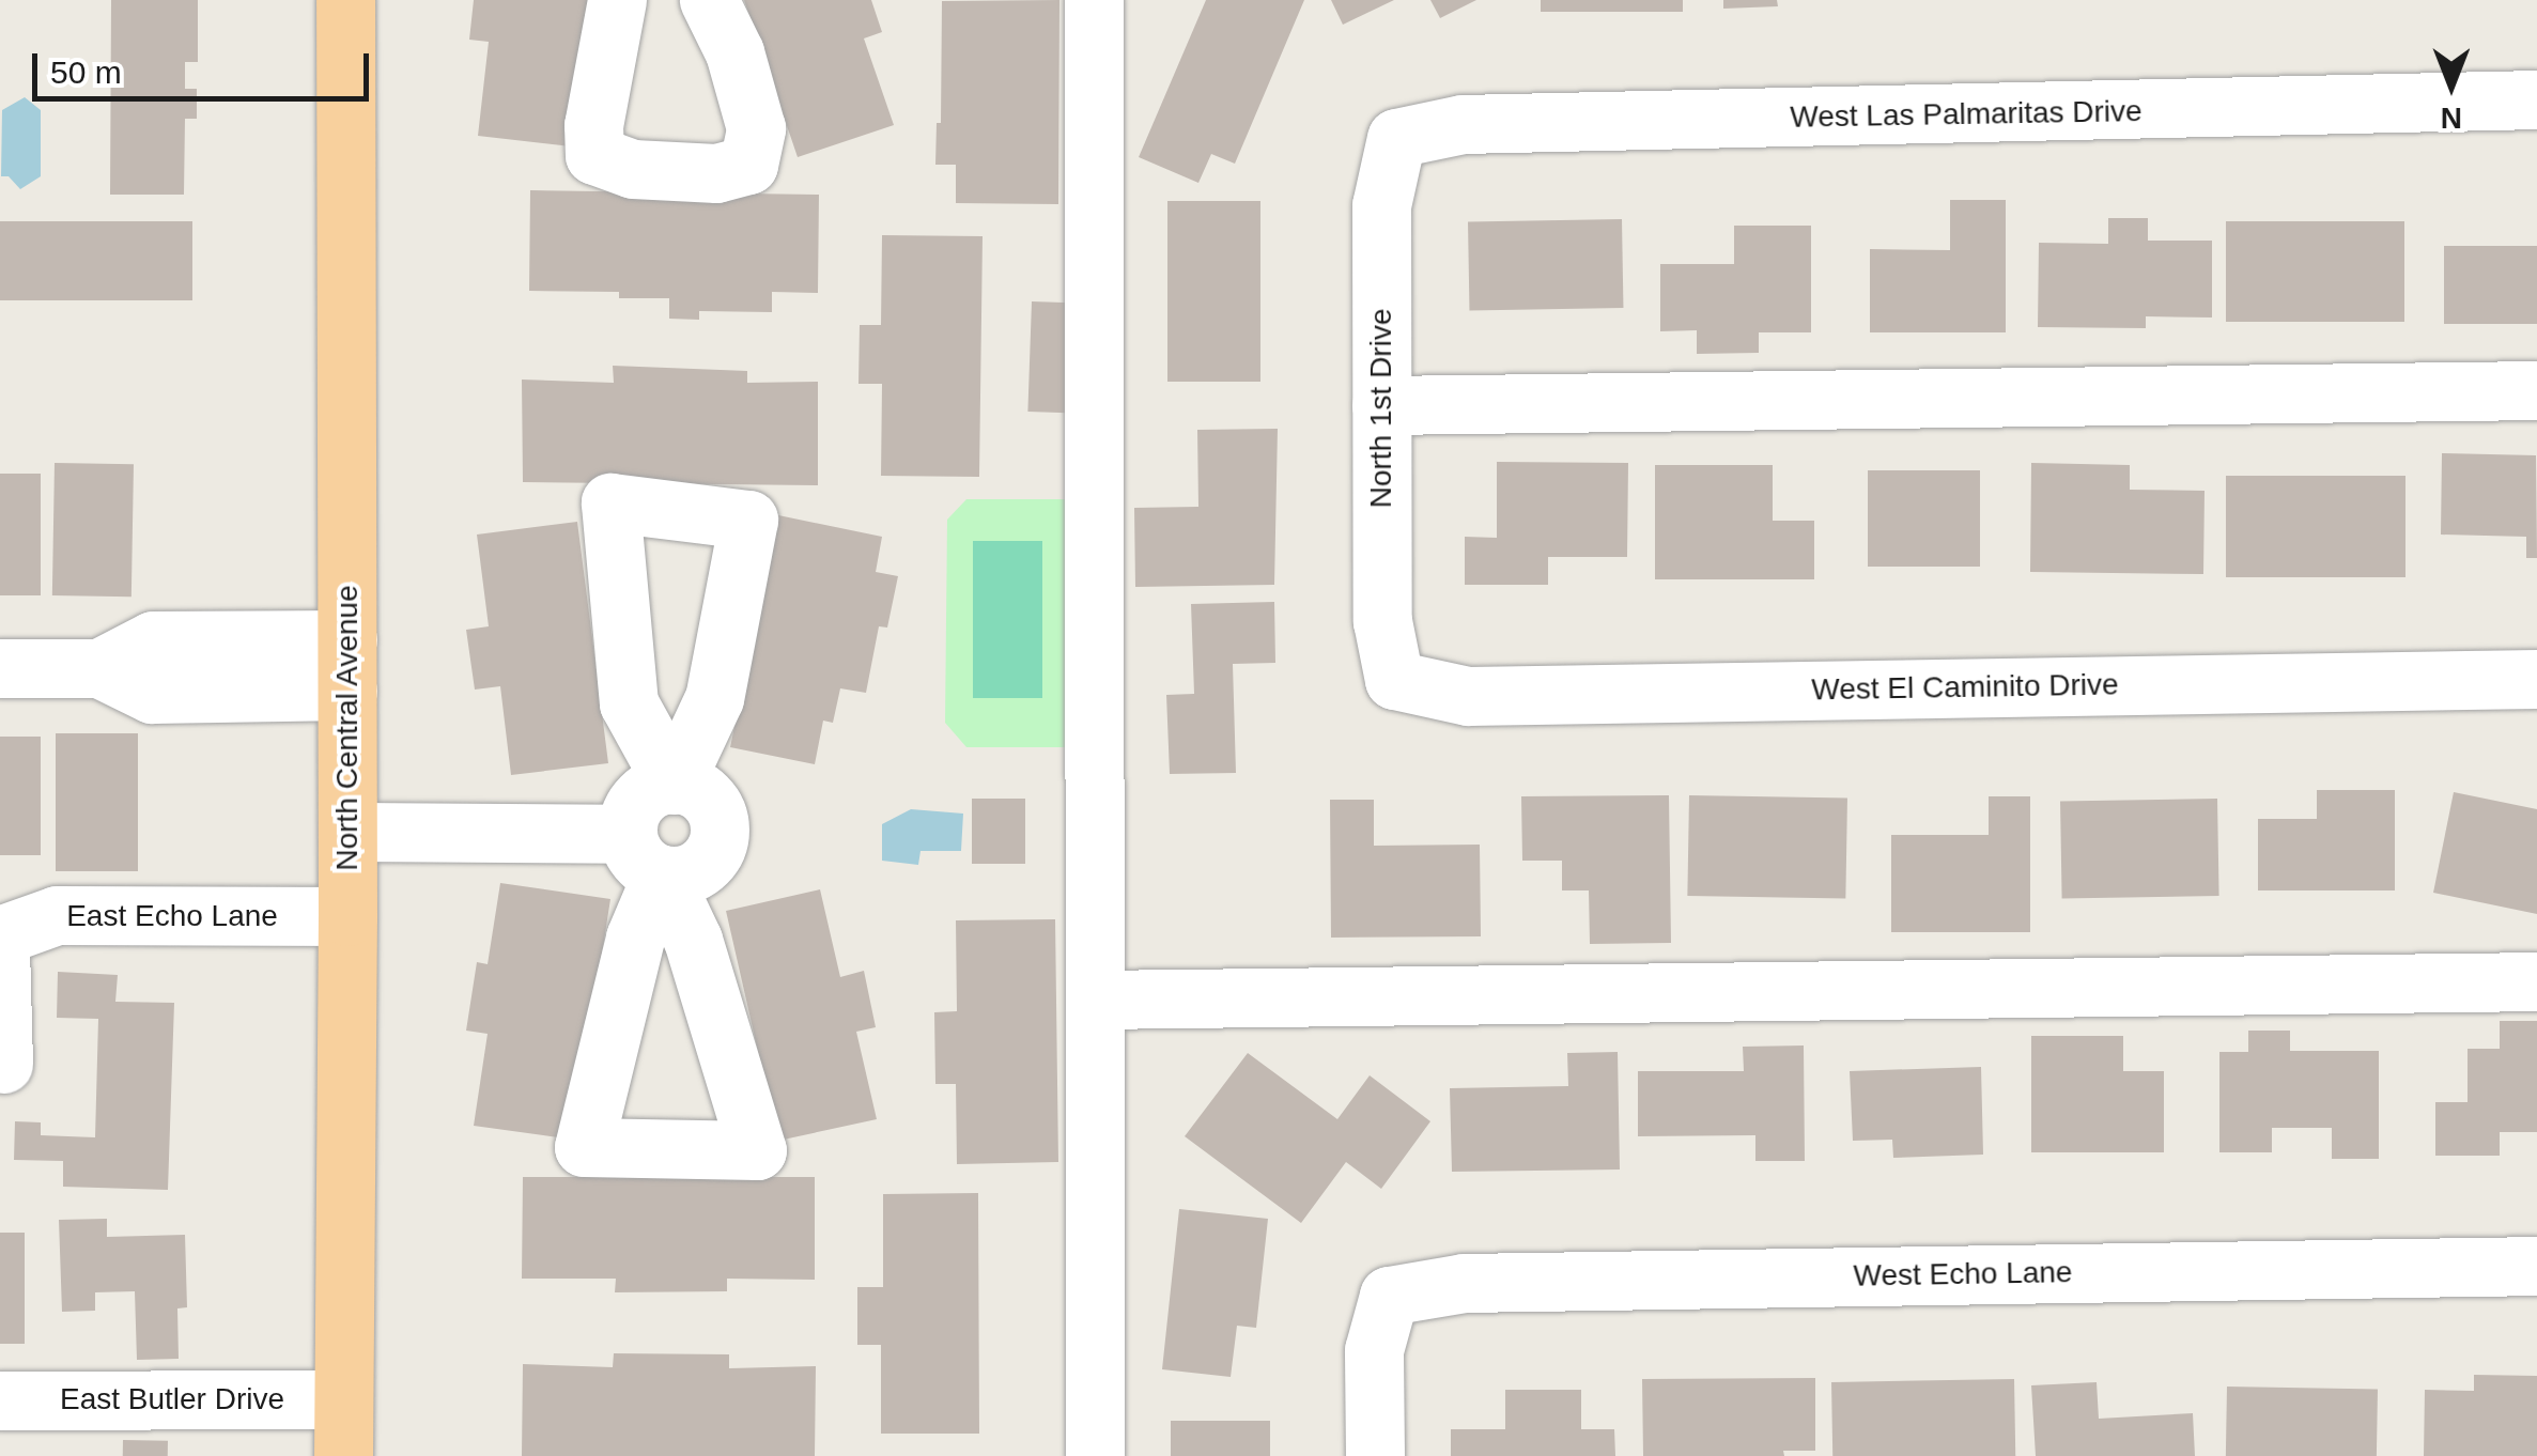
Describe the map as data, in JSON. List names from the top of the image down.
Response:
{
  "streets": {
    "main road": ["North Central Avenue"],
    "street": [
      "West Las Palmaritas Drive",
      "North 1st Drive",
      "West El Caminito Drive",
      "West Echo Lane",
      "East Butler Drive"
    ]
  },
  "crossings": [
    ["West Las Palmaritas Drive", "North 1st Drive"],
    ["North 1st Drive", "West El Caminito Drive"],
    ["North Central Avenue", "East Butler Drive"]
  ],
  "scale_bar": "50 m",
  "north": "bottom"
}
